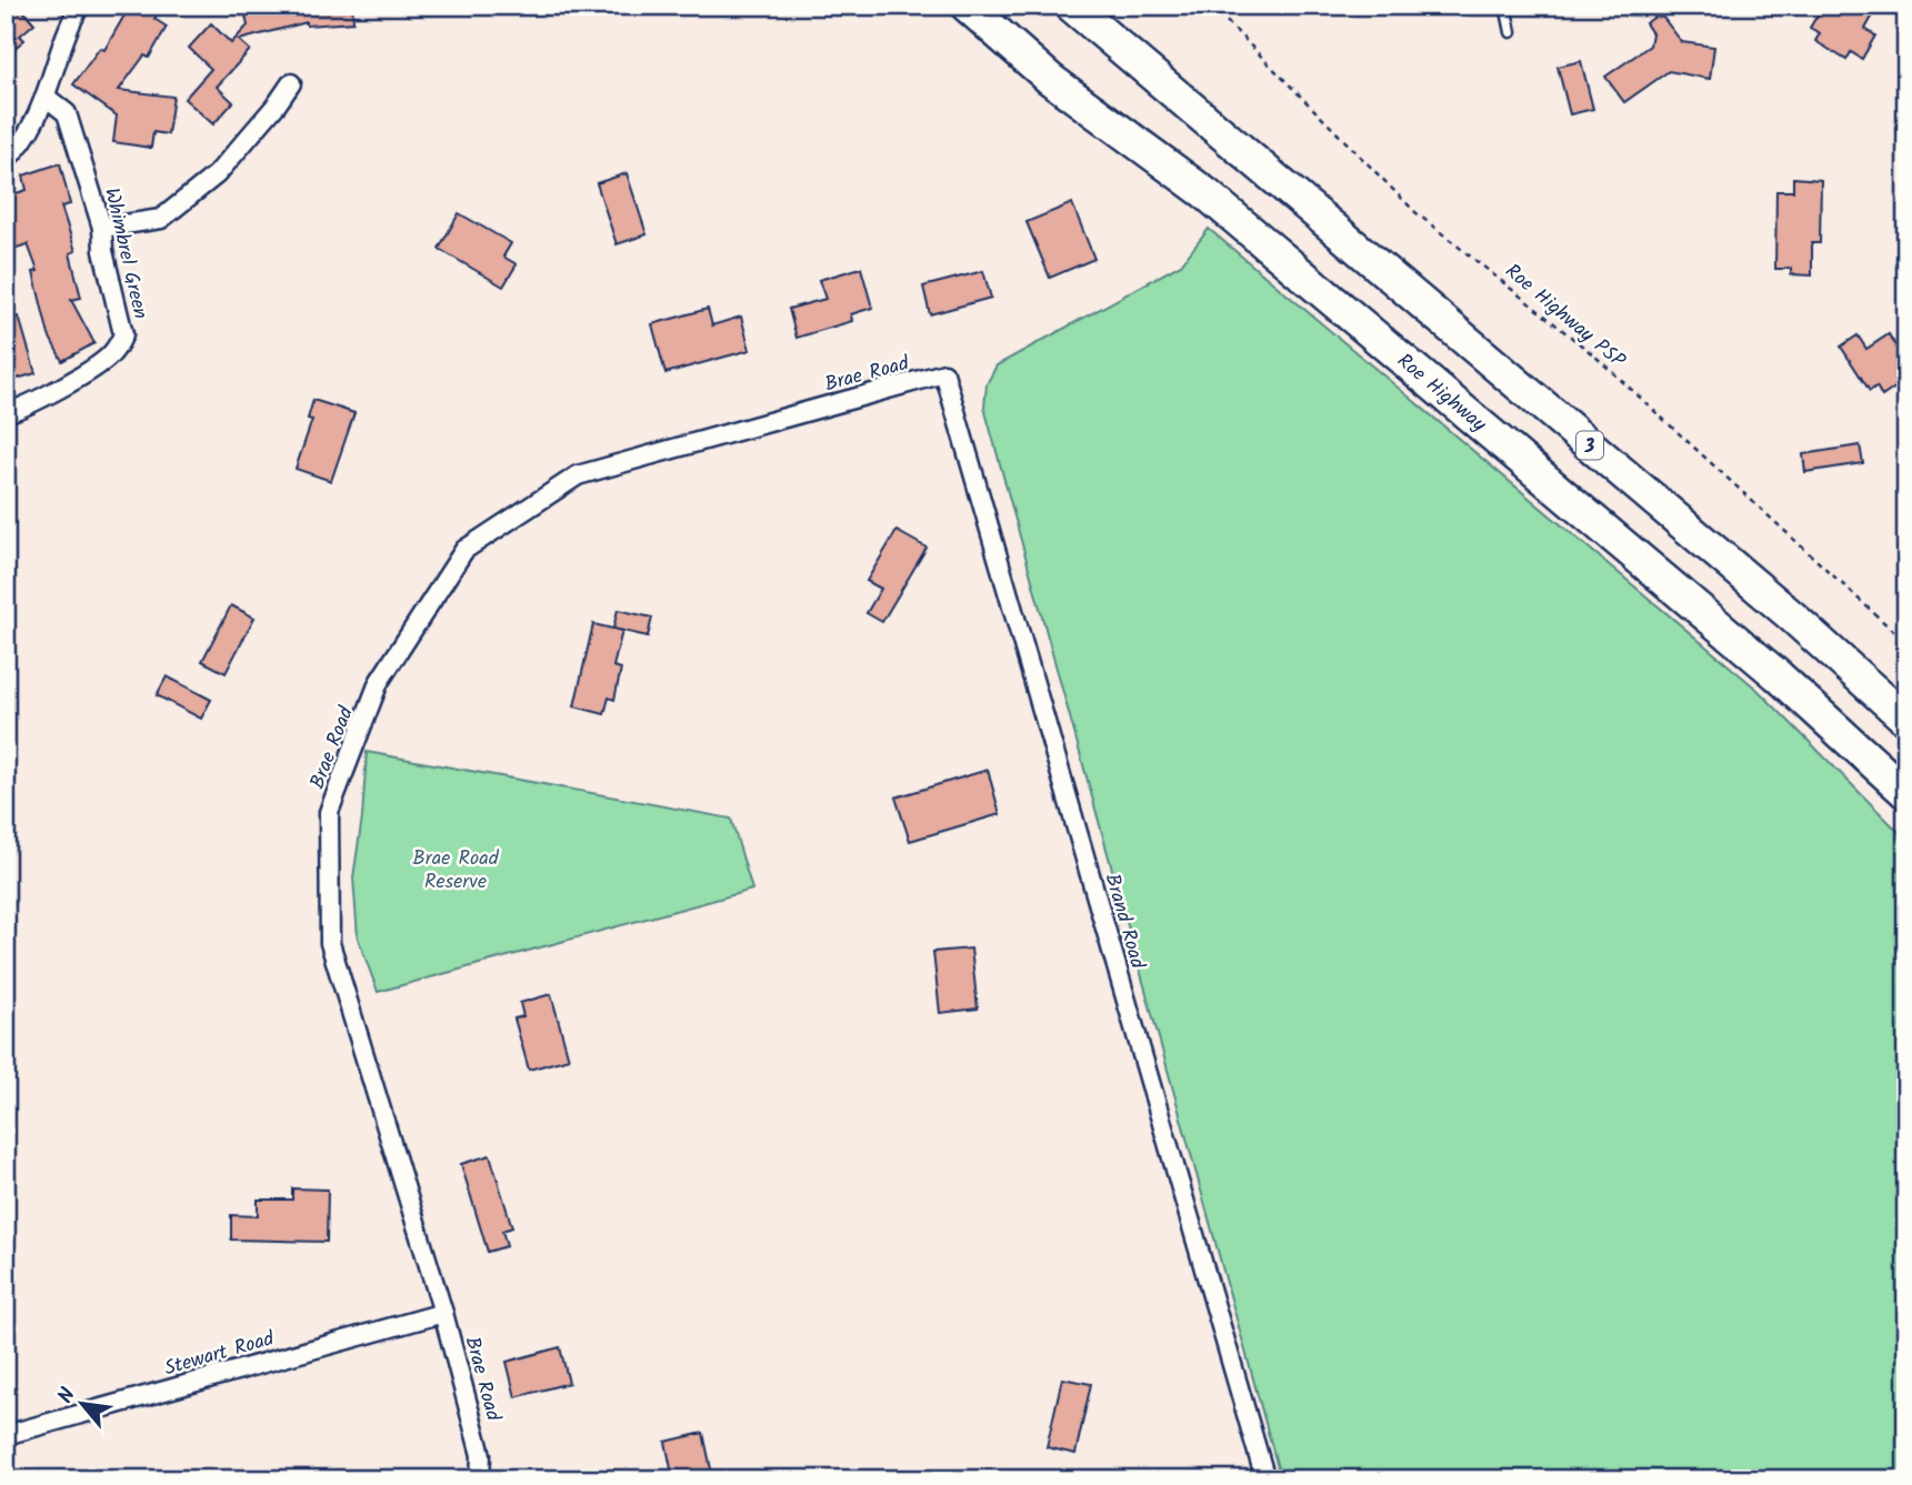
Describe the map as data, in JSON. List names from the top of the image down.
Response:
{
  "streets": {
    "highway": ["Roe Highway", "3"],
    "street": [
      "Whimbrel Green",
      "Brae Road",
      "Brand Road",
      "Stewart Road"
    ],
    "path": ["Roe Highway PSP"]
  },
  "crossings": [
    ["Brae Road", "Brand Road"],
    ["Brae Road", "Stewart Road"]
  ],
  "parks": ["Brae Road Reserve"],
  "north": "top left"
}
